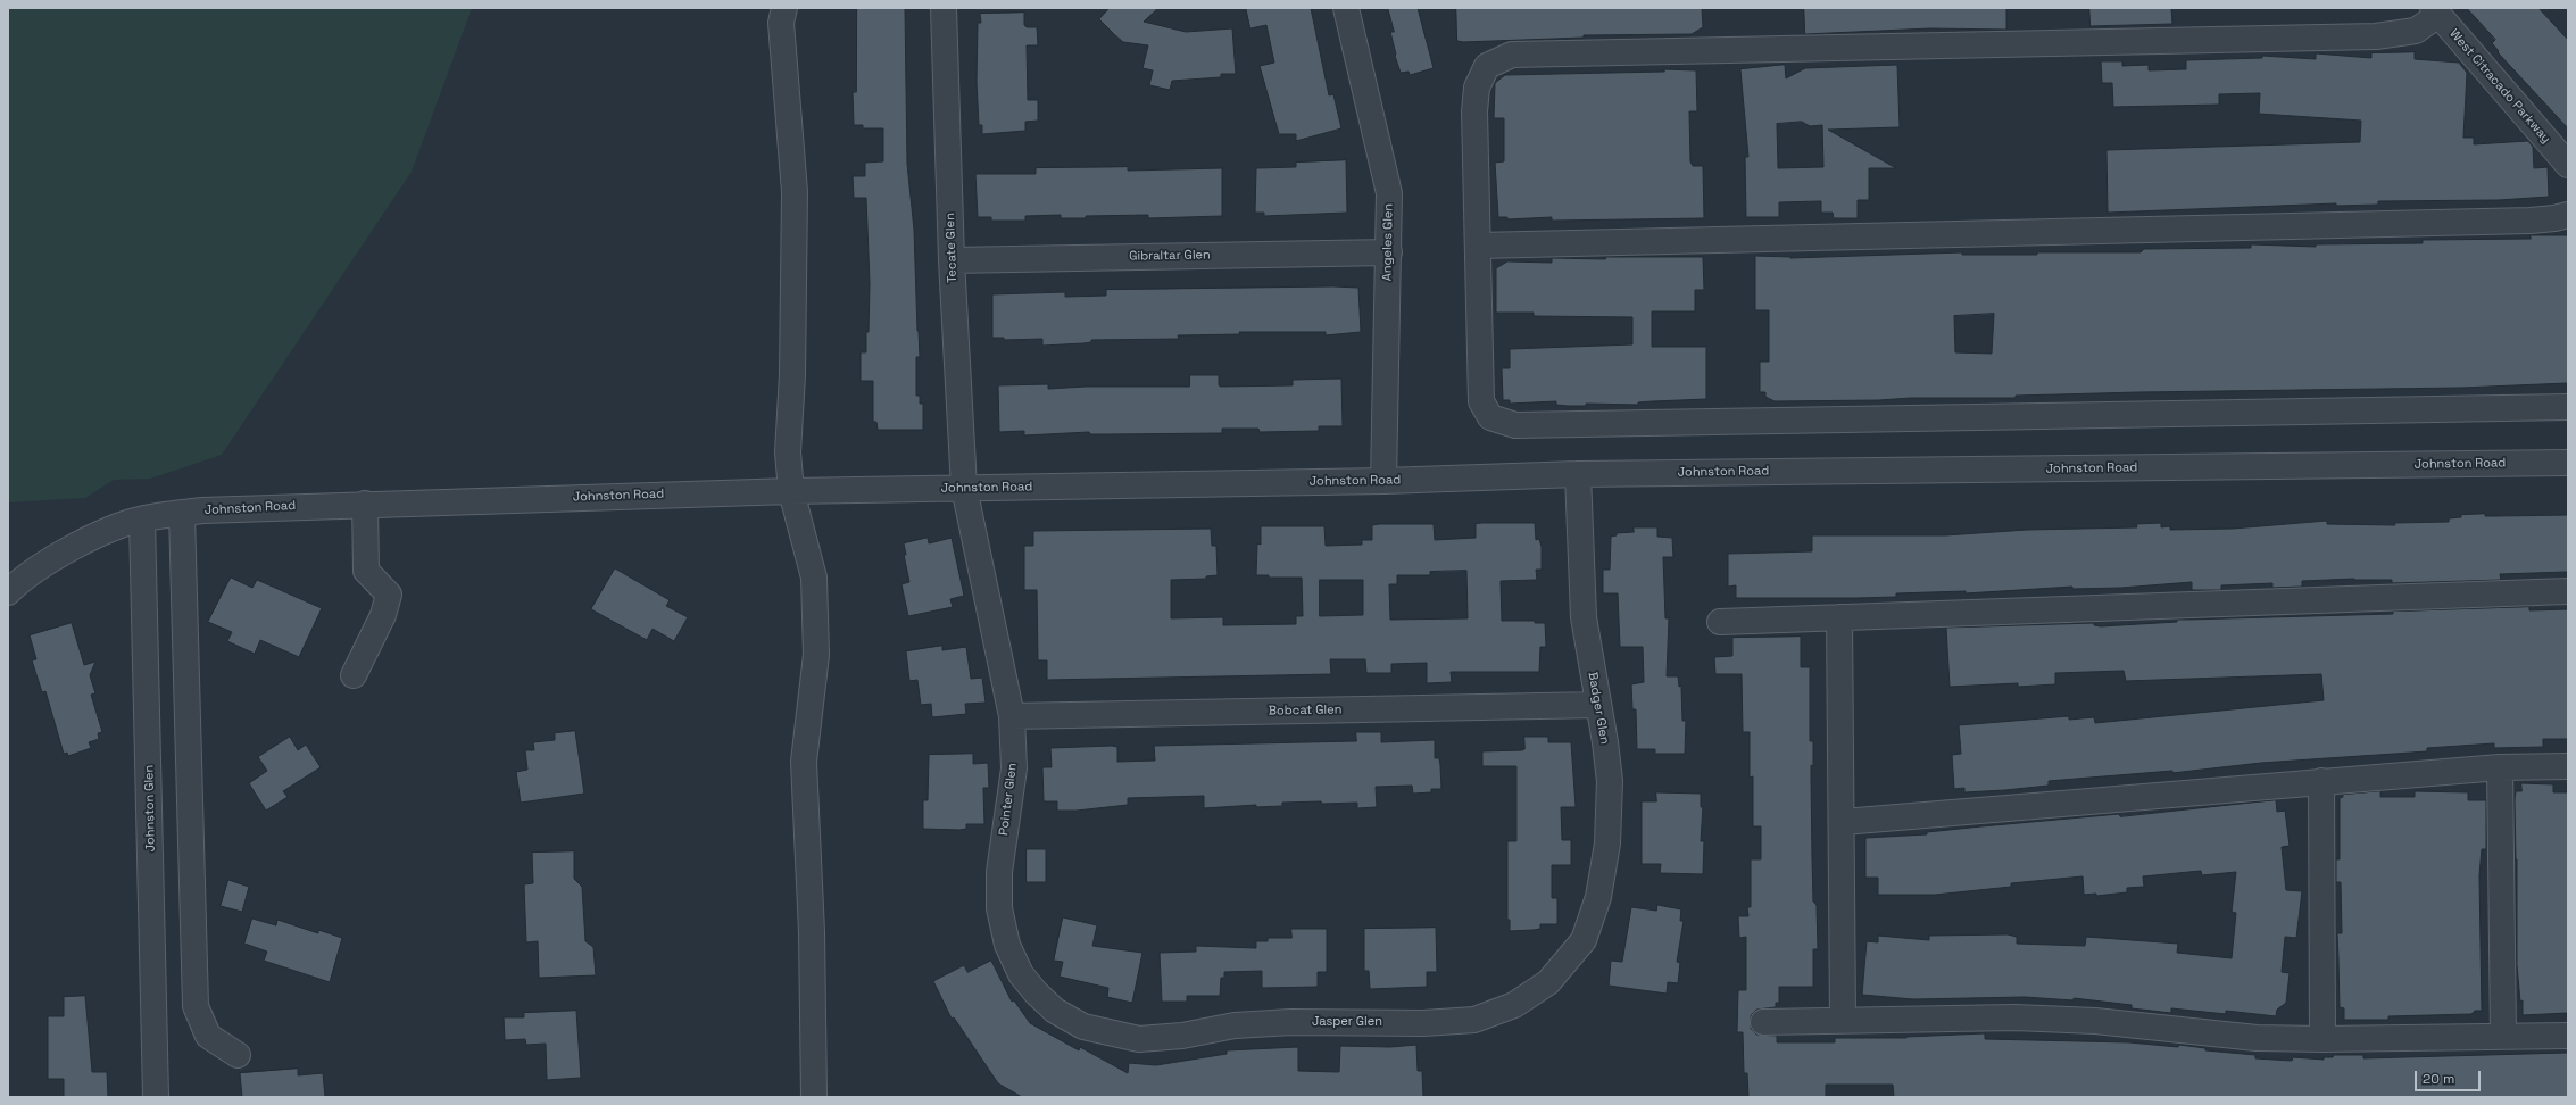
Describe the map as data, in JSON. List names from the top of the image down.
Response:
{
  "streets": {
    "street": [
      "West Citracado Parkway",
      "Angeles Glen",
      "Tecate Glen",
      "Gibraltar Glen",
      "Johnston Road",
      "Badger Glen",
      "Bobcat Glen",
      "Pointer Glen",
      "Johnston Glen",
      "Jasper Glen"
    ]
  },
  "crossings": [
    ["Angeles Glen", "Gibraltar Glen"],
    ["Angeles Glen", "Johnston Road"],
    ["Tecate Glen", "Gibraltar Glen"],
    ["Tecate Glen", "Johnston Road"],
    ["Tecate Glen", "Pointer Glen"],
    ["Johnston Road", "Badger Glen"],
    ["Johnston Road", "Pointer Glen"],
    ["Johnston Road", "Johnston Glen"],
    ["Badger Glen", "Bobcat Glen"],
    ["Badger Glen", "Jasper Glen"],
    ["Bobcat Glen", "Pointer Glen"],
    ["Pointer Glen", "Jasper Glen"]
  ],
  "scale_bar": "20 m"
}
